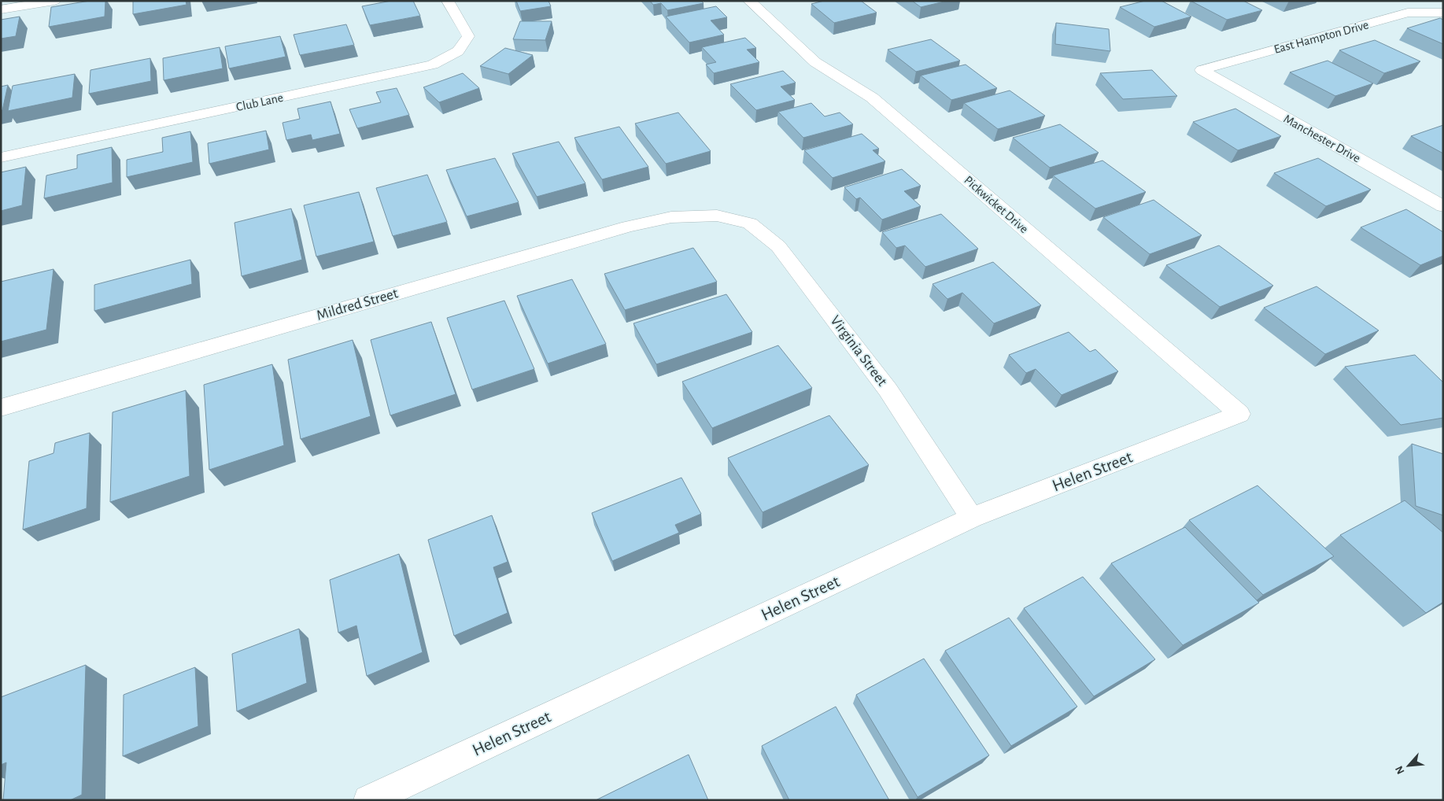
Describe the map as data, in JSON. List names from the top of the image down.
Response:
{
  "streets": {
    "street": [
      "East Hampton Drive",
      "Club Lane",
      "Manchester Drive",
      "Pickwicket Drive",
      "Mildred Street",
      "Virginia Street",
      "Helen Street"
    ]
  },
  "crossings": [
    ["East Hampton Drive", "Manchester Drive"],
    ["Pickwicket Drive", "Helen Street"],
    ["Mildred Street", "Virginia Street"],
    ["Virginia Street", "Helen Street"]
  ],
  "north": "bottom left"
}
